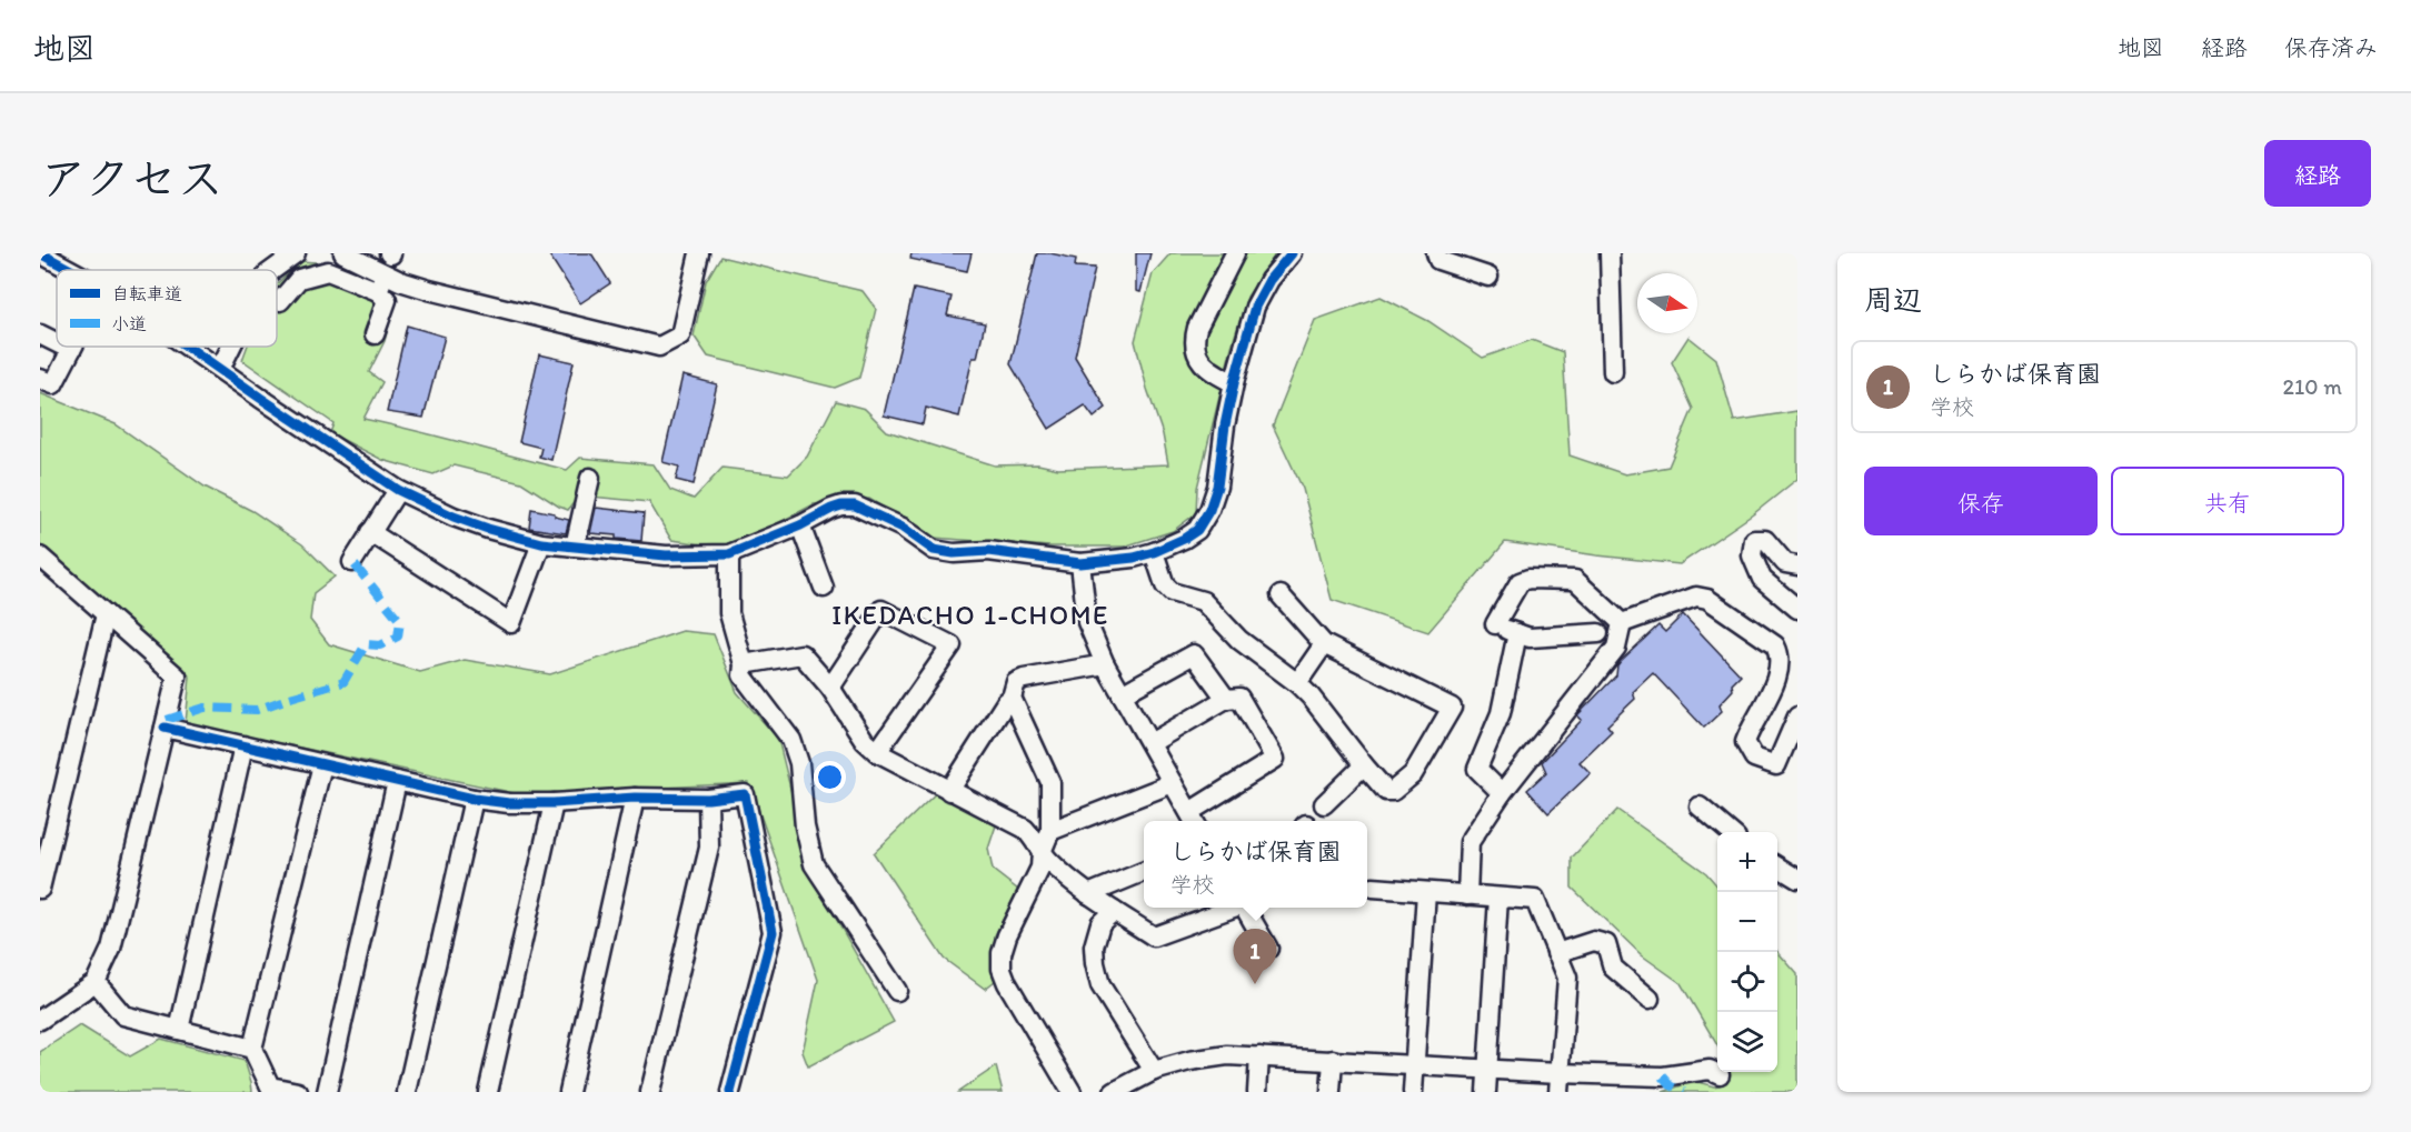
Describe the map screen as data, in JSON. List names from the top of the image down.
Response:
{
  "districts": ["IKEDACHO 1-CHOME"],
  "legend": ["自転車道", "小道"],
  "north": "right",
  "page": {
    "header": "地図",
    "nav": ["地図", "経路", "保存済み"],
    "title": "アクセス",
    "buttons": [
      "経路",
      ["保存", "共有"]
    ],
    "heading": "周辺",
    "list": [
      {
        "mark": "1",
        "name": "しらかば保育園",
        "note": "学校",
        "value": "210 m"
      }
    ],
    "popup": ["しらかば保育園", "学校"],
    "map_buttons": ["+", "−"],
    "pins": "1"
  }
}
